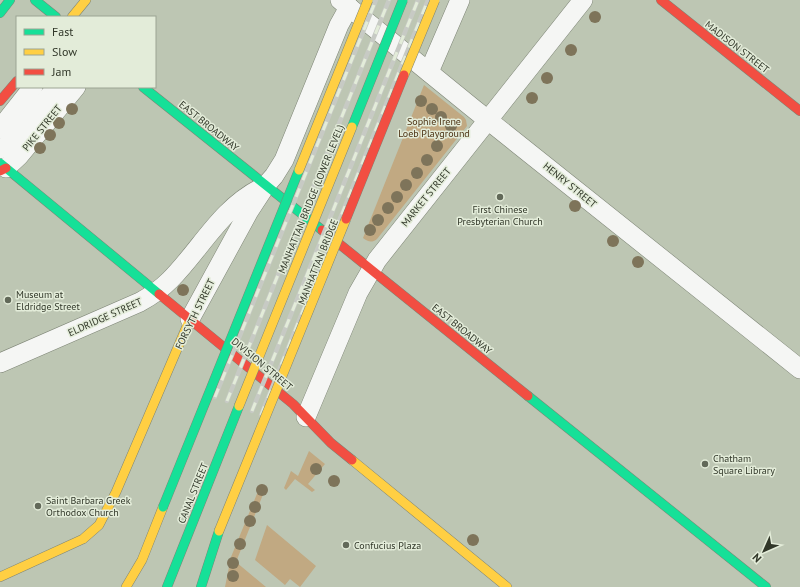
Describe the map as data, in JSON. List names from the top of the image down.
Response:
{
  "streets": {
    "main road": [
      "MADISON STREET",
      "EAST BROADWAY",
      "MANHATTAN BRIDGE (LOWER LEVEL)",
      "MANHATTAN BRIDGE",
      "FORSYTH STREET",
      "DIVISION STREET",
      "CANAL STREET"
    ],
    "street": [
      "PIKE STREET",
      "HENRY STREET",
      "MARKET STREET",
      "ELDRIDGE STREET"
    ]
  },
  "crossings": [
    ["EAST BROADWAY", "MARKET STREET"],
    ["EAST BROADWAY", "FORSYTH STREET"],
    ["EAST BROADWAY", "ELDRIDGE STREET"],
    ["PIKE STREET", "DIVISION STREET"],
    ["HENRY STREET", "MARKET STREET"],
    ["HENRY STREET", "FORSYTH STREET"],
    ["MARKET STREET", "DIVISION STREET"],
    ["MANHATTAN BRIDGE (LOWER LEVEL)", "CANAL STREET"],
    ["FORSYTH STREET", "ELDRIDGE STREET"],
    ["FORSYTH STREET", "DIVISION STREET"],
    ["ELDRIDGE STREET", "DIVISION STREET"]
  ],
  "parks": ["Sophie Irene Loeb Playground"],
  "places": [
    "First Chinese Presbyterian Church",
    "Museum at Eldridge Street",
    "Chatham Square Library",
    "Saint Barbara Greek Orthodox Church",
    "Confucius Plaza"
  ],
  "legend": ["Fast", "Slow", "Jam"],
  "north": "bottom left"
}
